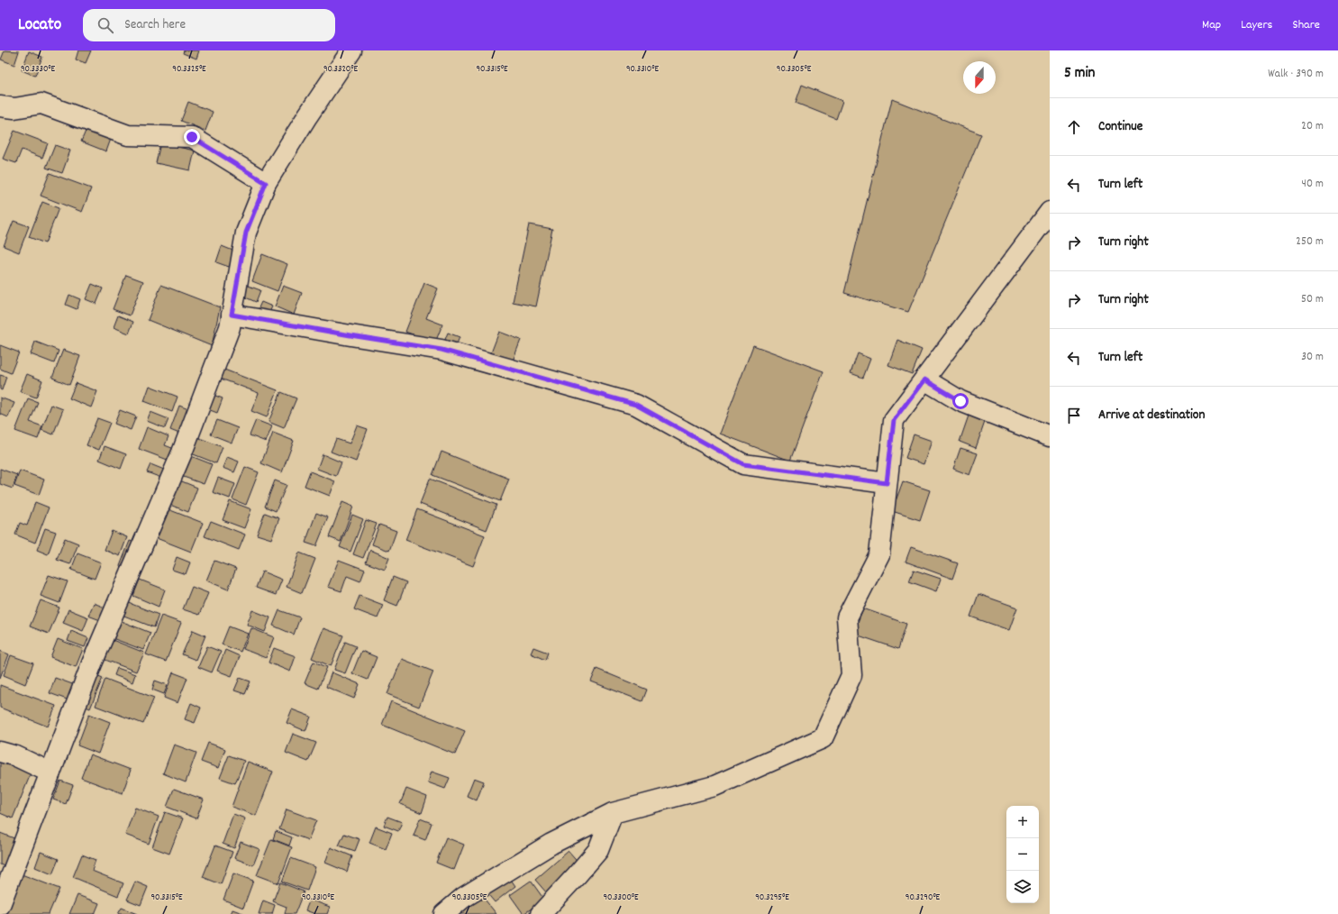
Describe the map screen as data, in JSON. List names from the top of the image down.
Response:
{
  "north": "bottom",
  "page": {
    "header": "Locato",
    "search": "Search here",
    "nav": ["Map", "Layers", "Share"],
    "heading": ["5 min", "Walk · 390 m"],
    "list": [
      ["Continue", "20 m"],
      ["Turn left", "40 m"],
      ["Turn right", "250 m"],
      ["Turn right", "50 m"],
      ["Turn left", "30 m"],
      "Arrive at destination"
    ],
    "map_buttons": ["+", "−"]
  },
  "coordinates": [
    "90.3330°E",
    "90.3325°E",
    "90.3320°E",
    "90.3315°E",
    "90.3310°E",
    "90.3305°E",
    "90.3300°E",
    "90.3295°E",
    "90.3290°E"
  ]
}
